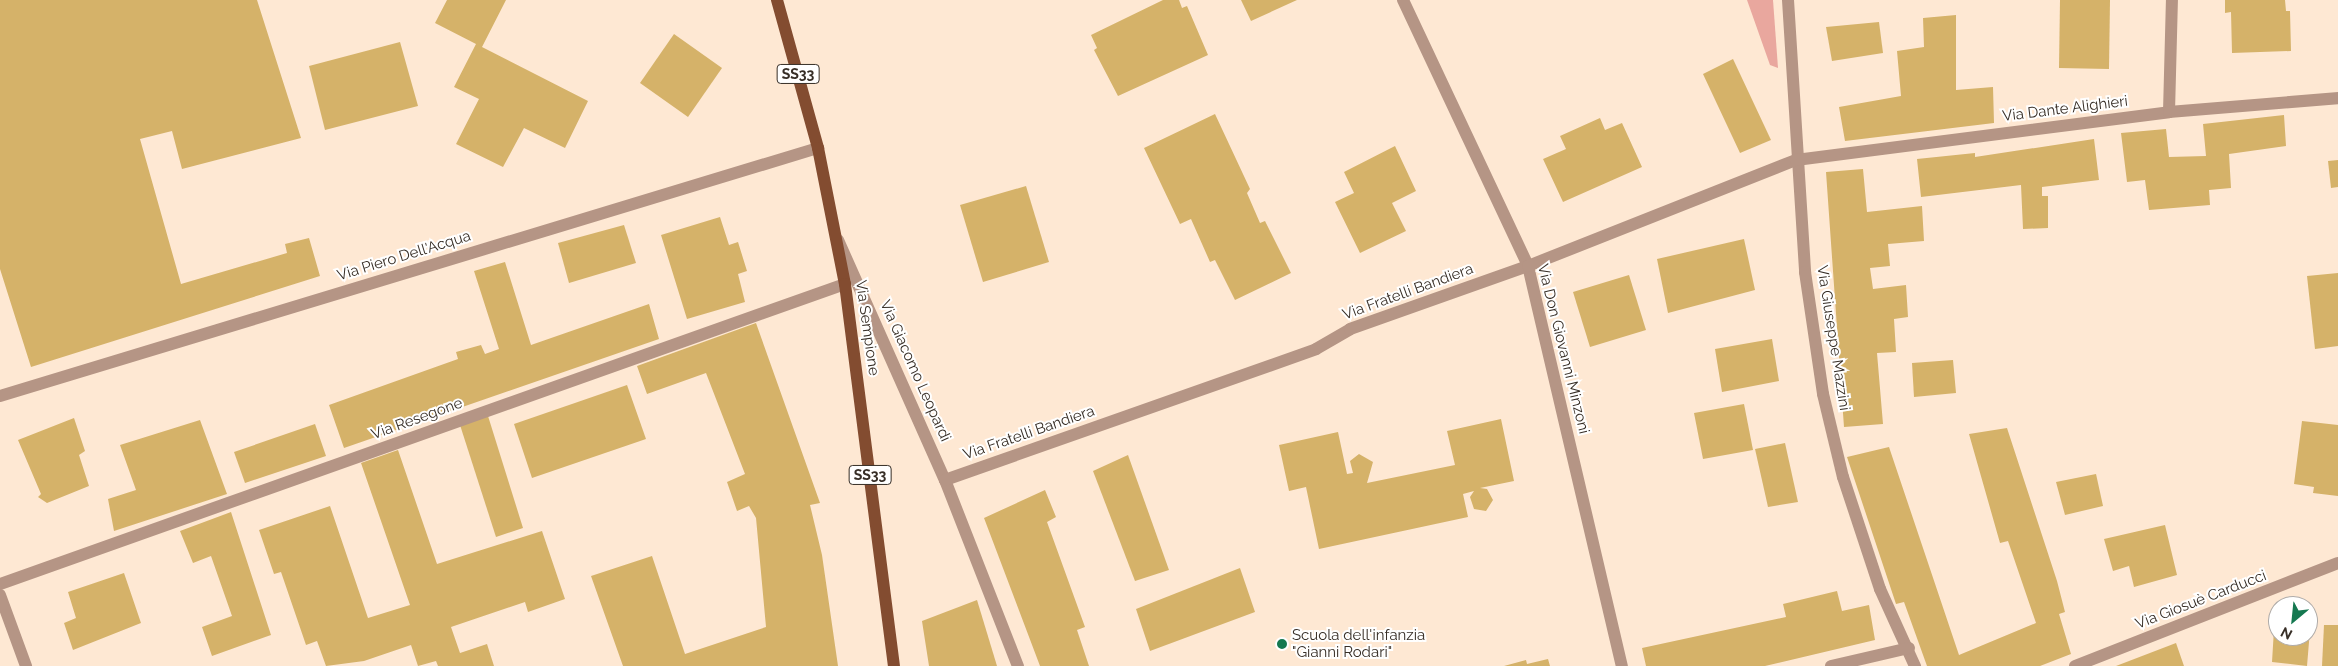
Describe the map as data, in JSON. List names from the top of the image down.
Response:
{
  "streets": {
    "main road": ["SS33", "Via Sempione"],
    "street": [
      "Via Dante Alighieri",
      "Via Piero Dell'Acqua",
      "Via Fratelli Bandiera",
      "Via Giuseppe Mazzini",
      "Via Don Giovanni Minzoni",
      "Via Giacomo Leopardi",
      "Via Resegone",
      "Via Giosuè Carducci"
    ]
  },
  "crossings": [
    ["Via Dante Alighieri", "Via Fratelli Bandiera"],
    ["Via Dante Alighieri", "Via Giuseppe Mazzini"],
    ["Via Piero Dell'Acqua", "Via Sempione"],
    ["Via Fratelli Bandiera", "Via Giuseppe Mazzini"],
    ["Via Fratelli Bandiera", "Via Don Giovanni Minzoni"],
    ["Via Fratelli Bandiera", "Via Giacomo Leopardi"],
    ["Via Sempione", "Via Giacomo Leopardi"],
    ["Via Sempione", "Via Resegone"]
  ],
  "places": ["Scuola dell'infanzia \"Gianni Rodari\""],
  "north": "bottom left"
}
